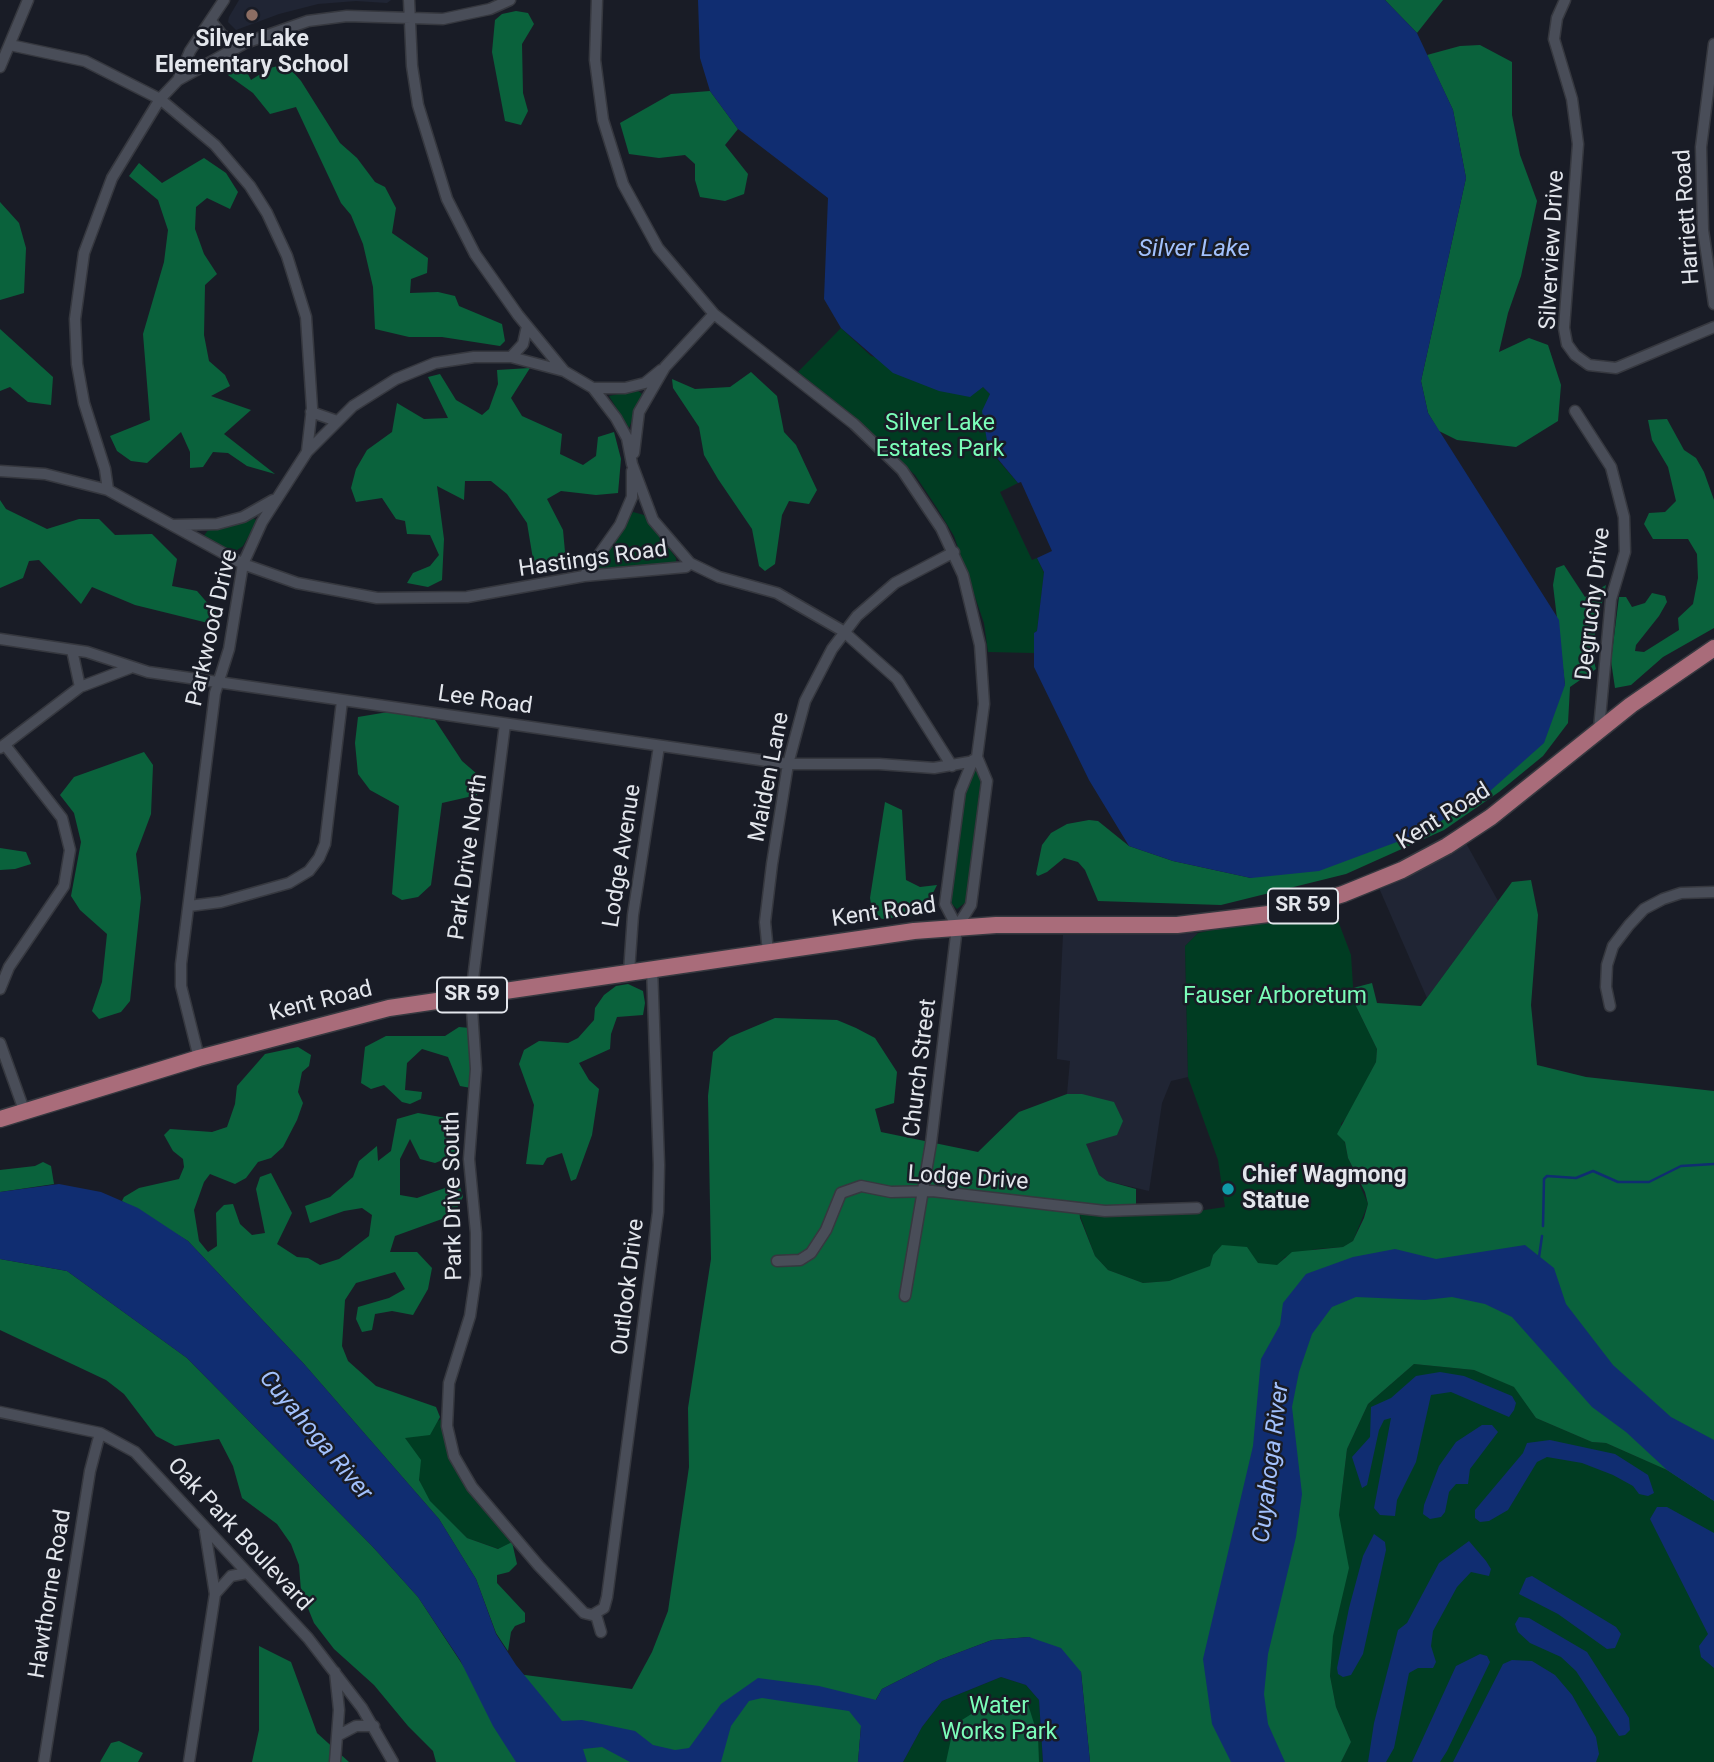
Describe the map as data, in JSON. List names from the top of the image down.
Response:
{
  "streets": {
    "main road": ["Kent Road", "SR 59"],
    "street": [
      "Harriett Road",
      "Silverview Drive",
      "Hastings Road",
      "Degruchy Drive",
      "Parkwood Drive",
      "Lee Road",
      "Maiden Lane",
      "Lodge Avenue",
      "Park Drive North",
      "Church Street",
      "Lodge Drive",
      "Park Drive South",
      "Outlook Drive",
      "Oak Park Boulevard",
      "Hawthorne Road"
    ]
  },
  "crossings": [
    ["Hastings Road", "Parkwood Drive"],
    ["Hastings Road", "Lee Road"],
    ["Hastings Road", "Maiden Lane"],
    ["Degruchy Drive", "Kent Road"],
    ["Parkwood Drive", "Lee Road"],
    ["Parkwood Drive", "Kent Road"],
    ["Lee Road", "Maiden Lane"],
    ["Lee Road", "Lodge Avenue"],
    ["Lee Road", "Park Drive North"],
    ["Maiden Lane", "Kent Road"],
    ["Kent Road", "Lodge Avenue"],
    ["Kent Road", "Park Drive North"],
    ["Kent Road", "Church Street"],
    ["Kent Road", "Park Drive South"],
    ["Kent Road", "Outlook Drive"],
    ["Park Drive North", "Park Drive South"],
    ["Church Street", "Lodge Drive"],
    ["Park Drive South", "Outlook Drive"],
    ["Oak Park Boulevard", "Hawthorne Road"]
  ],
  "water": ["Silver Lake", "Cuyahoga River"],
  "parks": ["Silver Lake Estates Park", "Fauser Arboretum", "Water Works Park"],
  "places": ["Silver Lake Elementary School", "Chief Wagmong Statue"]
}
